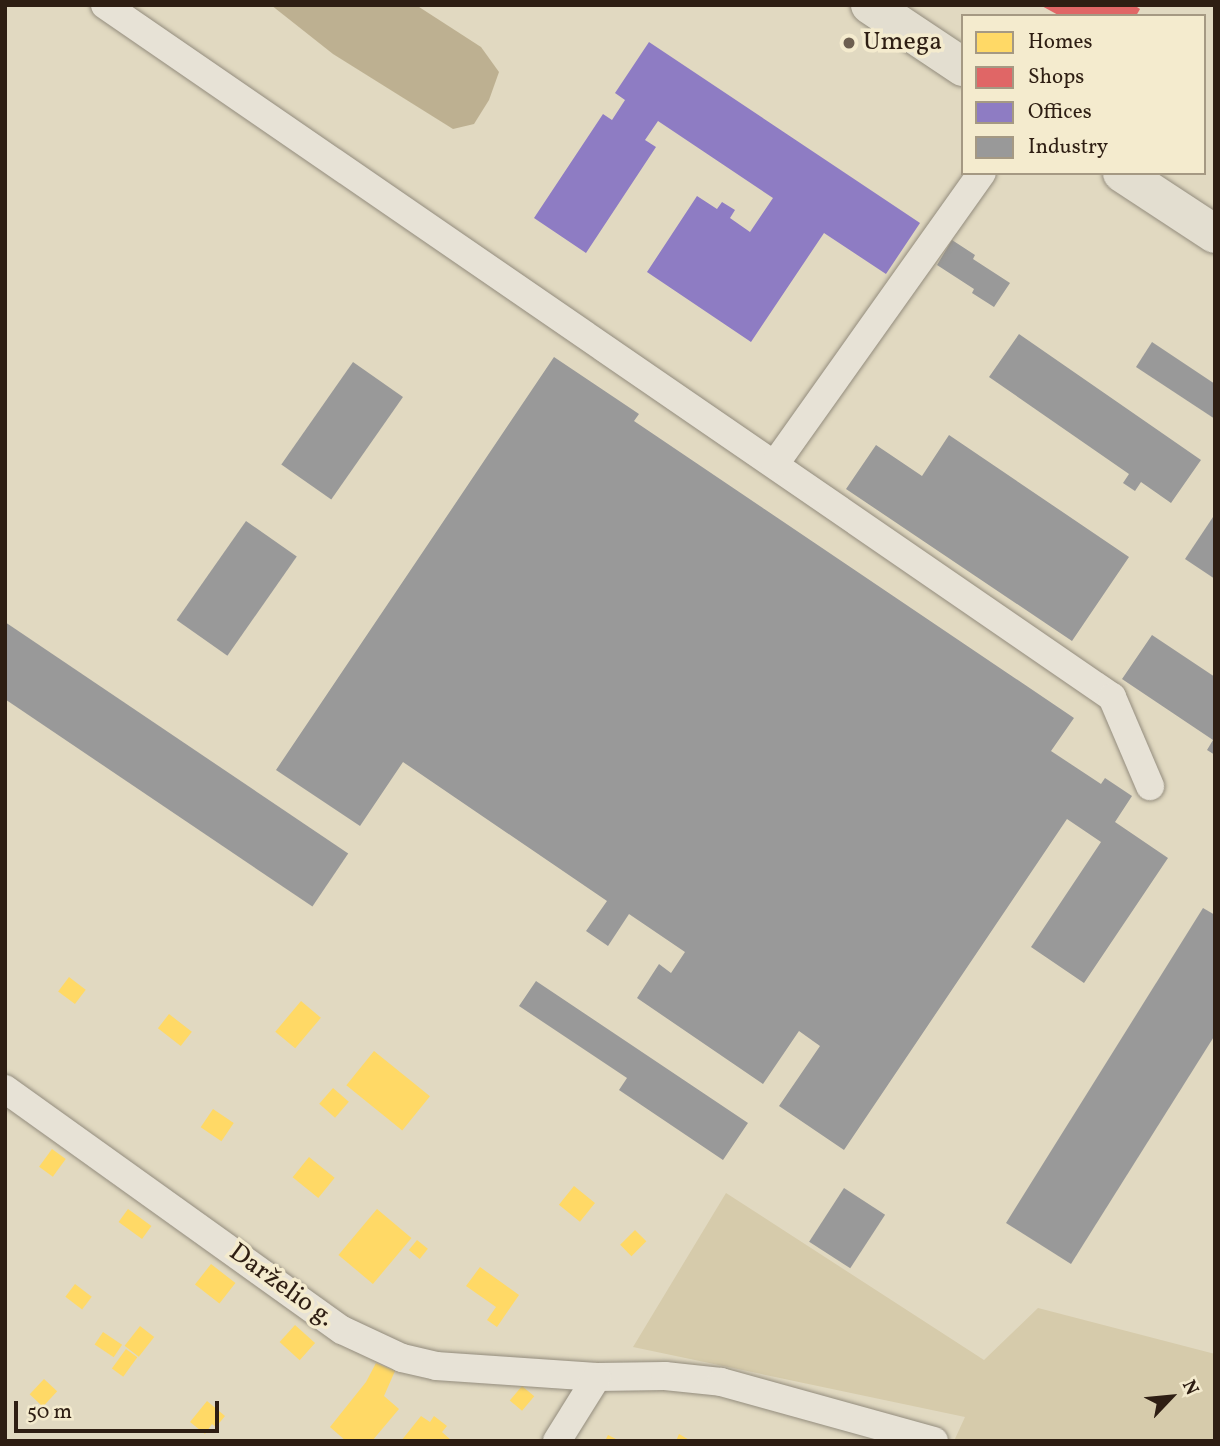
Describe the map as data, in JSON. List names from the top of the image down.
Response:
{
  "streets": {
    "street": ["Darželio g."]
  },
  "places": ["Umega"],
  "legend": [
    "Homes",
    "Shops",
    "Offices",
    "Industry"
  ],
  "scale_bar": "50 m",
  "north": "top right"
}
